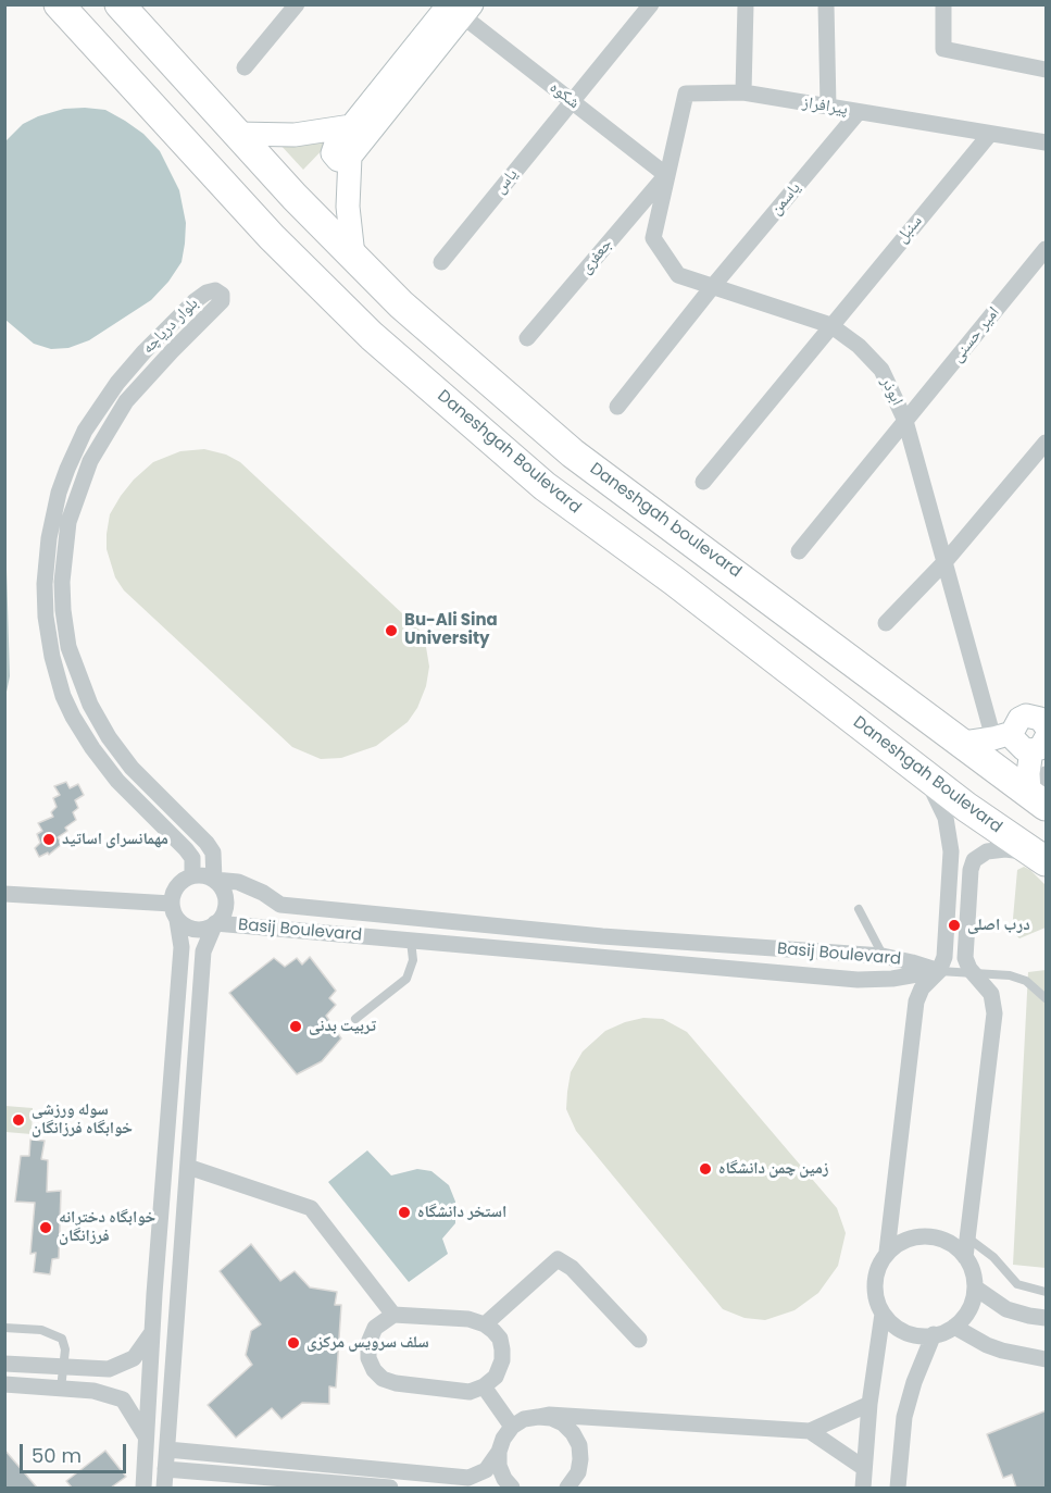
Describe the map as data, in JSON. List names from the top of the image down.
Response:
{
  "streets": {
    "highway": ["Daneshgah Boulevard", "Daneshgah boulevard"],
    "street": [
      "شکوه",
      "پیرافراز",
      "یاس",
      "یاسمن",
      "سنبل",
      "جعفری",
      "بلوار دریاچه",
      "امیر حسنی",
      "ابوذر",
      "Basij Boulevard"
    ]
  },
  "crossings": [
    ["شکوه", "پیرافراز"],
    ["شکوه", "یاس"],
    ["شکوه", "جعفری"],
    ["شکوه", "ابوذر"],
    ["پیرافراز", "یاسمن"],
    ["پیرافراز", "سنبل"],
    ["پیرافراز", "جعفری"],
    ["پیرافراز", "ابوذر"],
    ["یاسمن", "ابوذر"],
    ["سنبل", "ابوذر"],
    ["جعفری", "ابوذر"],
    ["بلوار دریاچه", "Basij Boulevard"],
    ["امیر حسنی", "ابوذر"]
  ],
  "places": [
    "Bu-Ali Sina University",
    "مهمانسرای اساتید",
    "درب اصلی",
    "تربیت بدنی",
    "سوله ورزشی خوابگاه فرزانگان",
    "زمین چمن دانشگاه",
    "استخر دانشگاه",
    "خوابگاه دخترانه فرزانگان",
    "سلف سرویس مرکزی"
  ],
  "scale_bar": "50 m"
}
